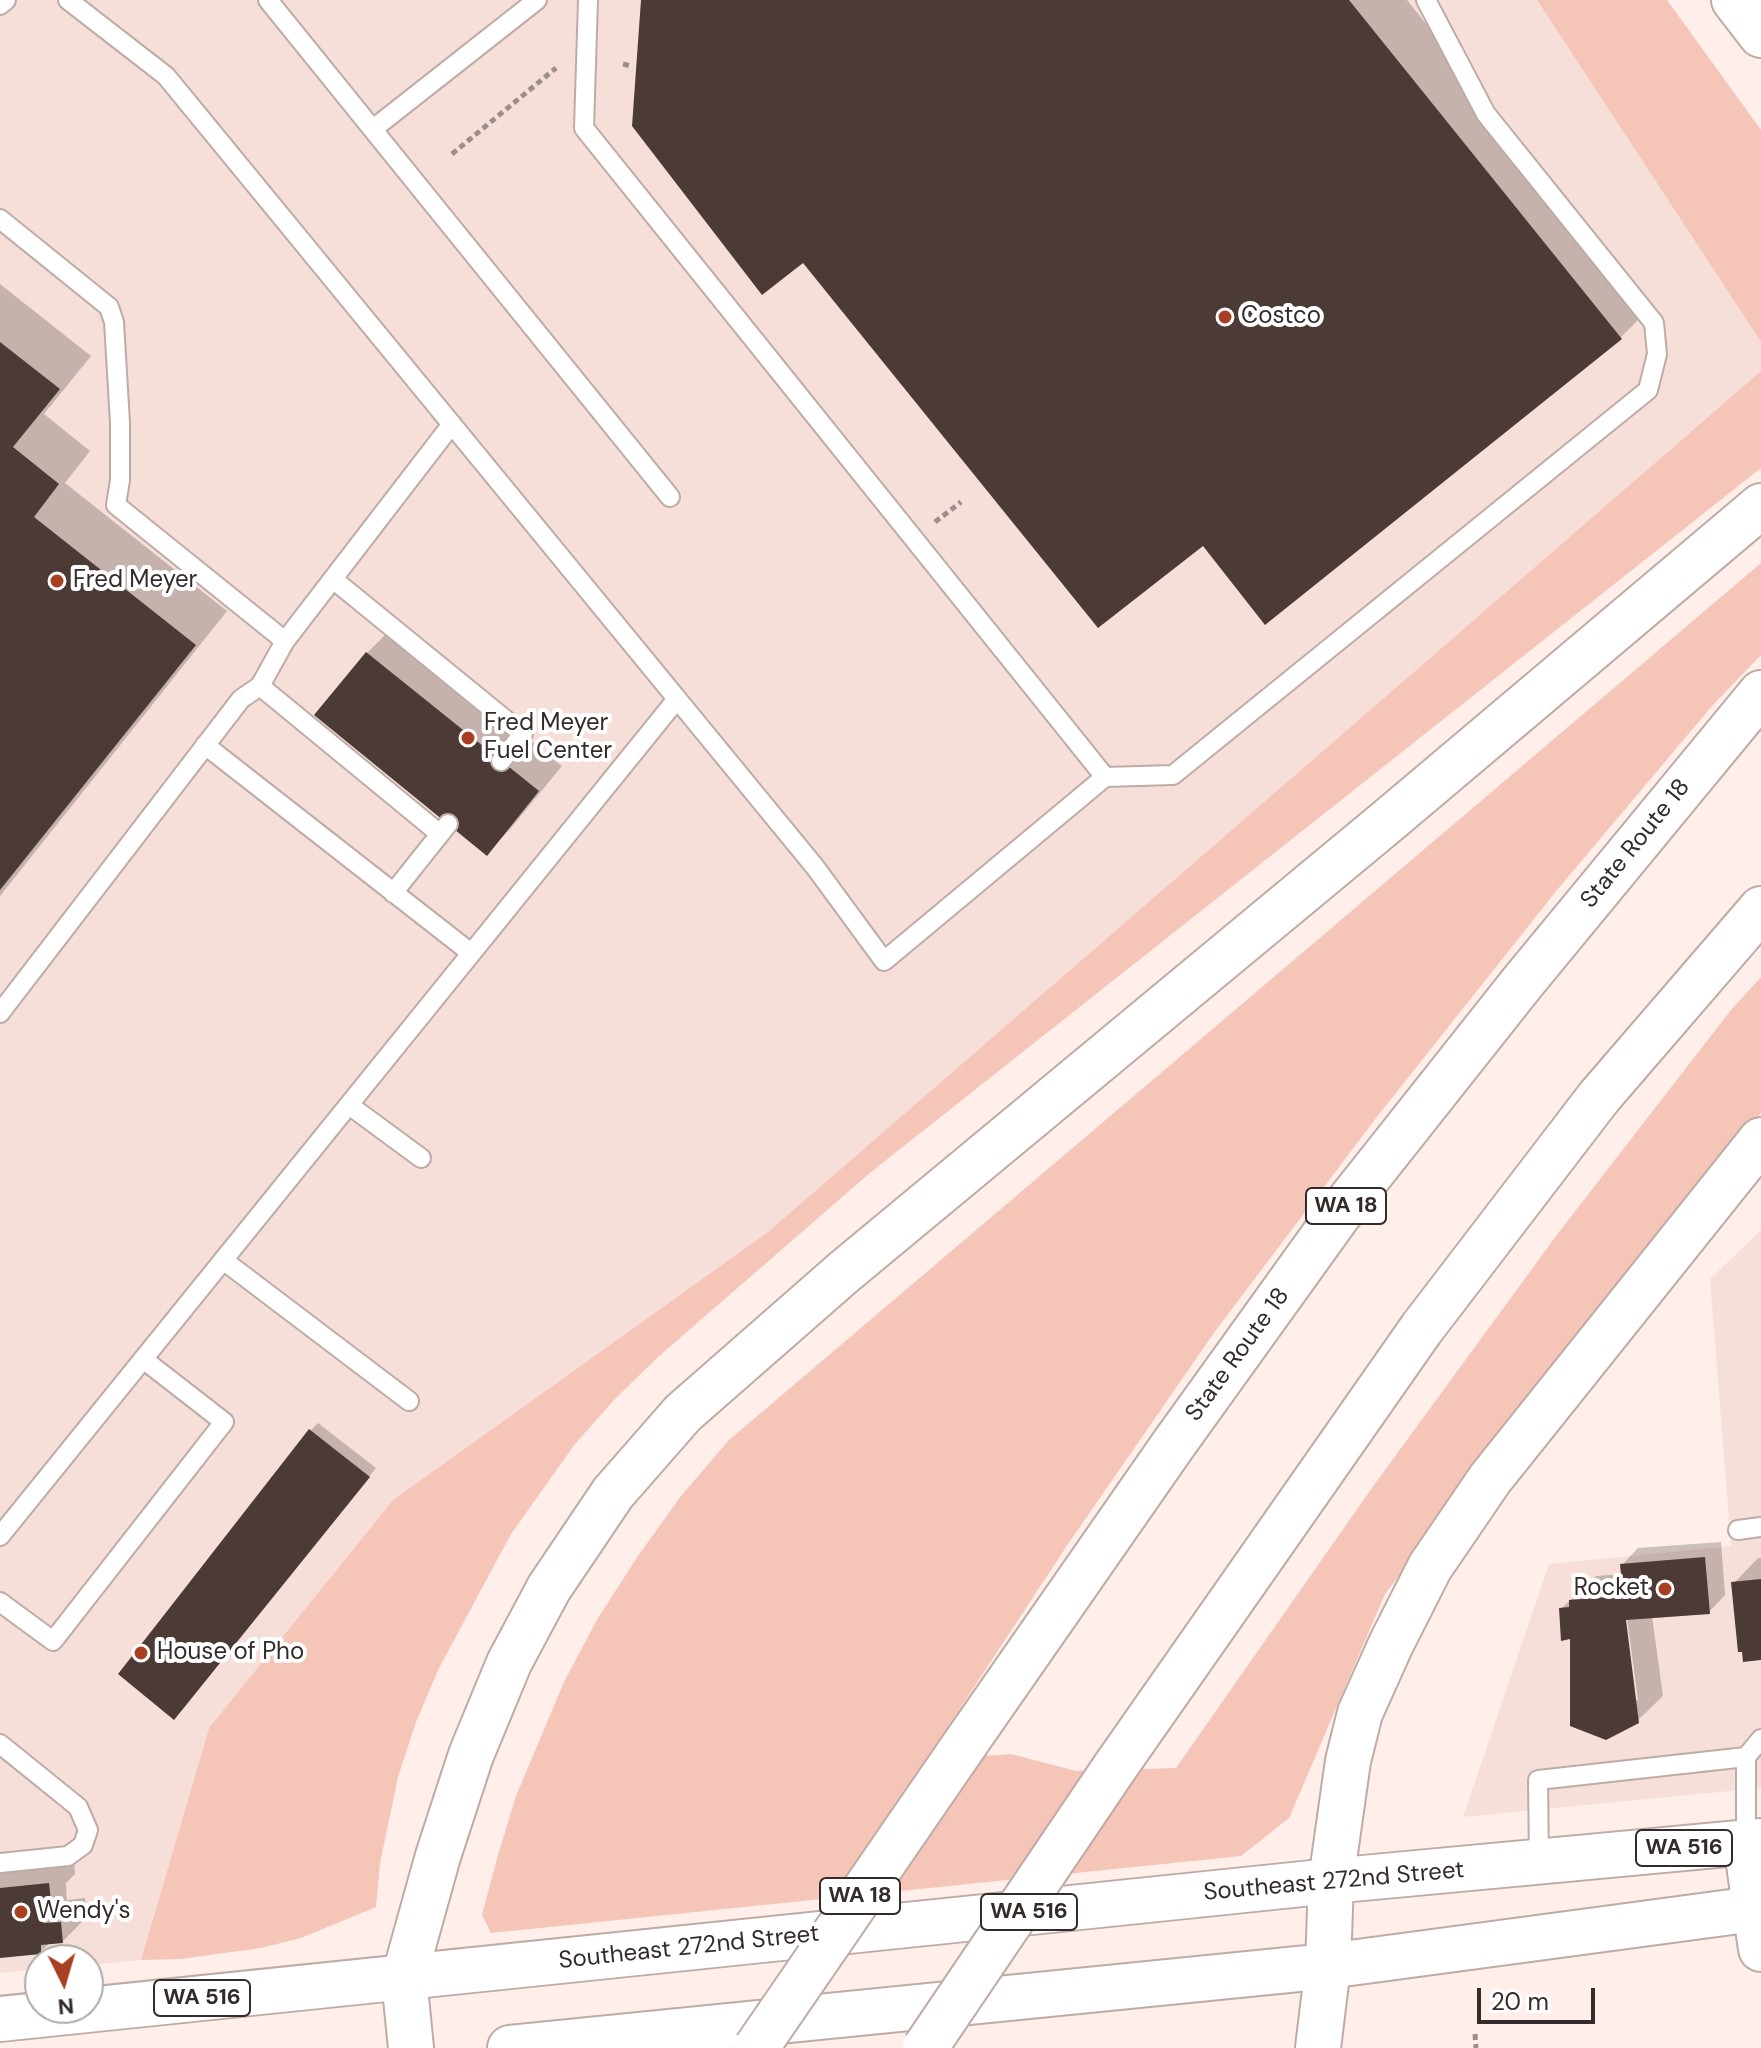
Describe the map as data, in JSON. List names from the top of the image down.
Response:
{
  "streets": {
    "main road": [
      "State Route 18",
      "WA 18",
      "WA 516",
      "Southeast 272nd Street"
    ]
  },
  "places": [
    "Costco",
    "Fred Meyer",
    "Fred Meyer Fuel Center",
    "Rocket",
    "House of Pho",
    "Wendy's"
  ],
  "scale_bar": "20 m",
  "north": "bottom"
}
